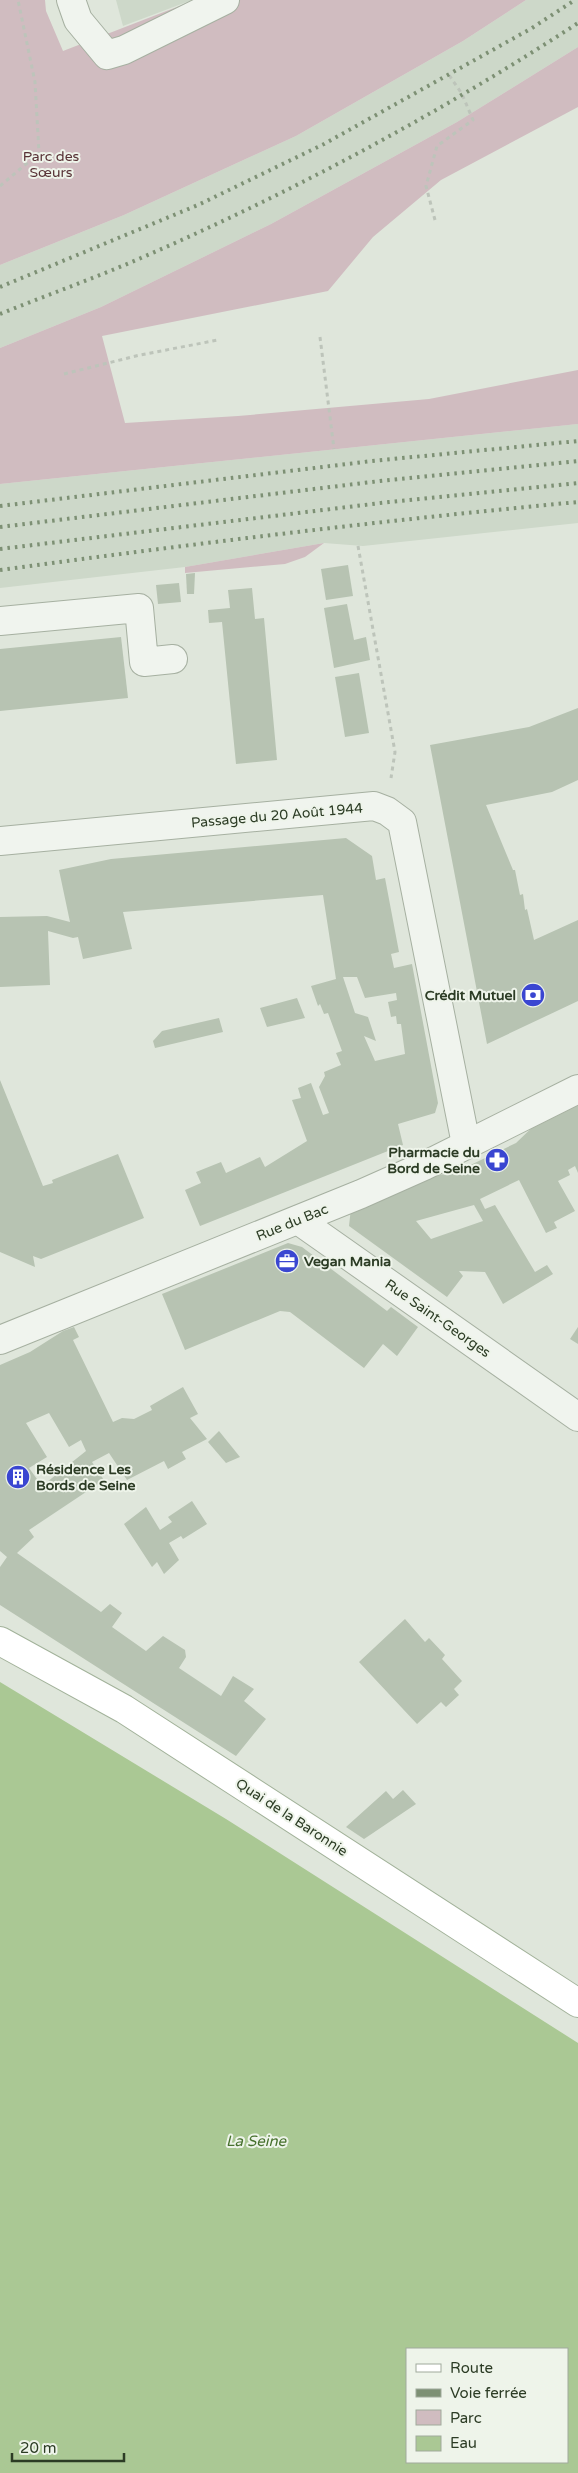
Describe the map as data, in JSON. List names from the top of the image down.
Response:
{
  "streets": {
    "main road": ["Quai de la Baronnie"],
    "street": ["Passage du 20 Août 1944", "Rue du Bac", "Rue Saint-Georges"]
  },
  "crossings": [
    ["Rue du Bac", "Rue Saint-Georges"]
  ],
  "water": ["La Seine"],
  "parks": ["Parc des Sœurs"],
  "places": {
    "bank": ["Crédit Mutuel"],
    "pharmacy": ["Pharmacie du Bord de Seine"],
    "office": ["Vegan Mania"],
    "building": ["Résidence Les Bords de Seine"]
  },
  "legend": [
    "Route",
    "Voie ferrée",
    "Parc",
    "Eau"
  ],
  "scale_bar": "20 m"
}
